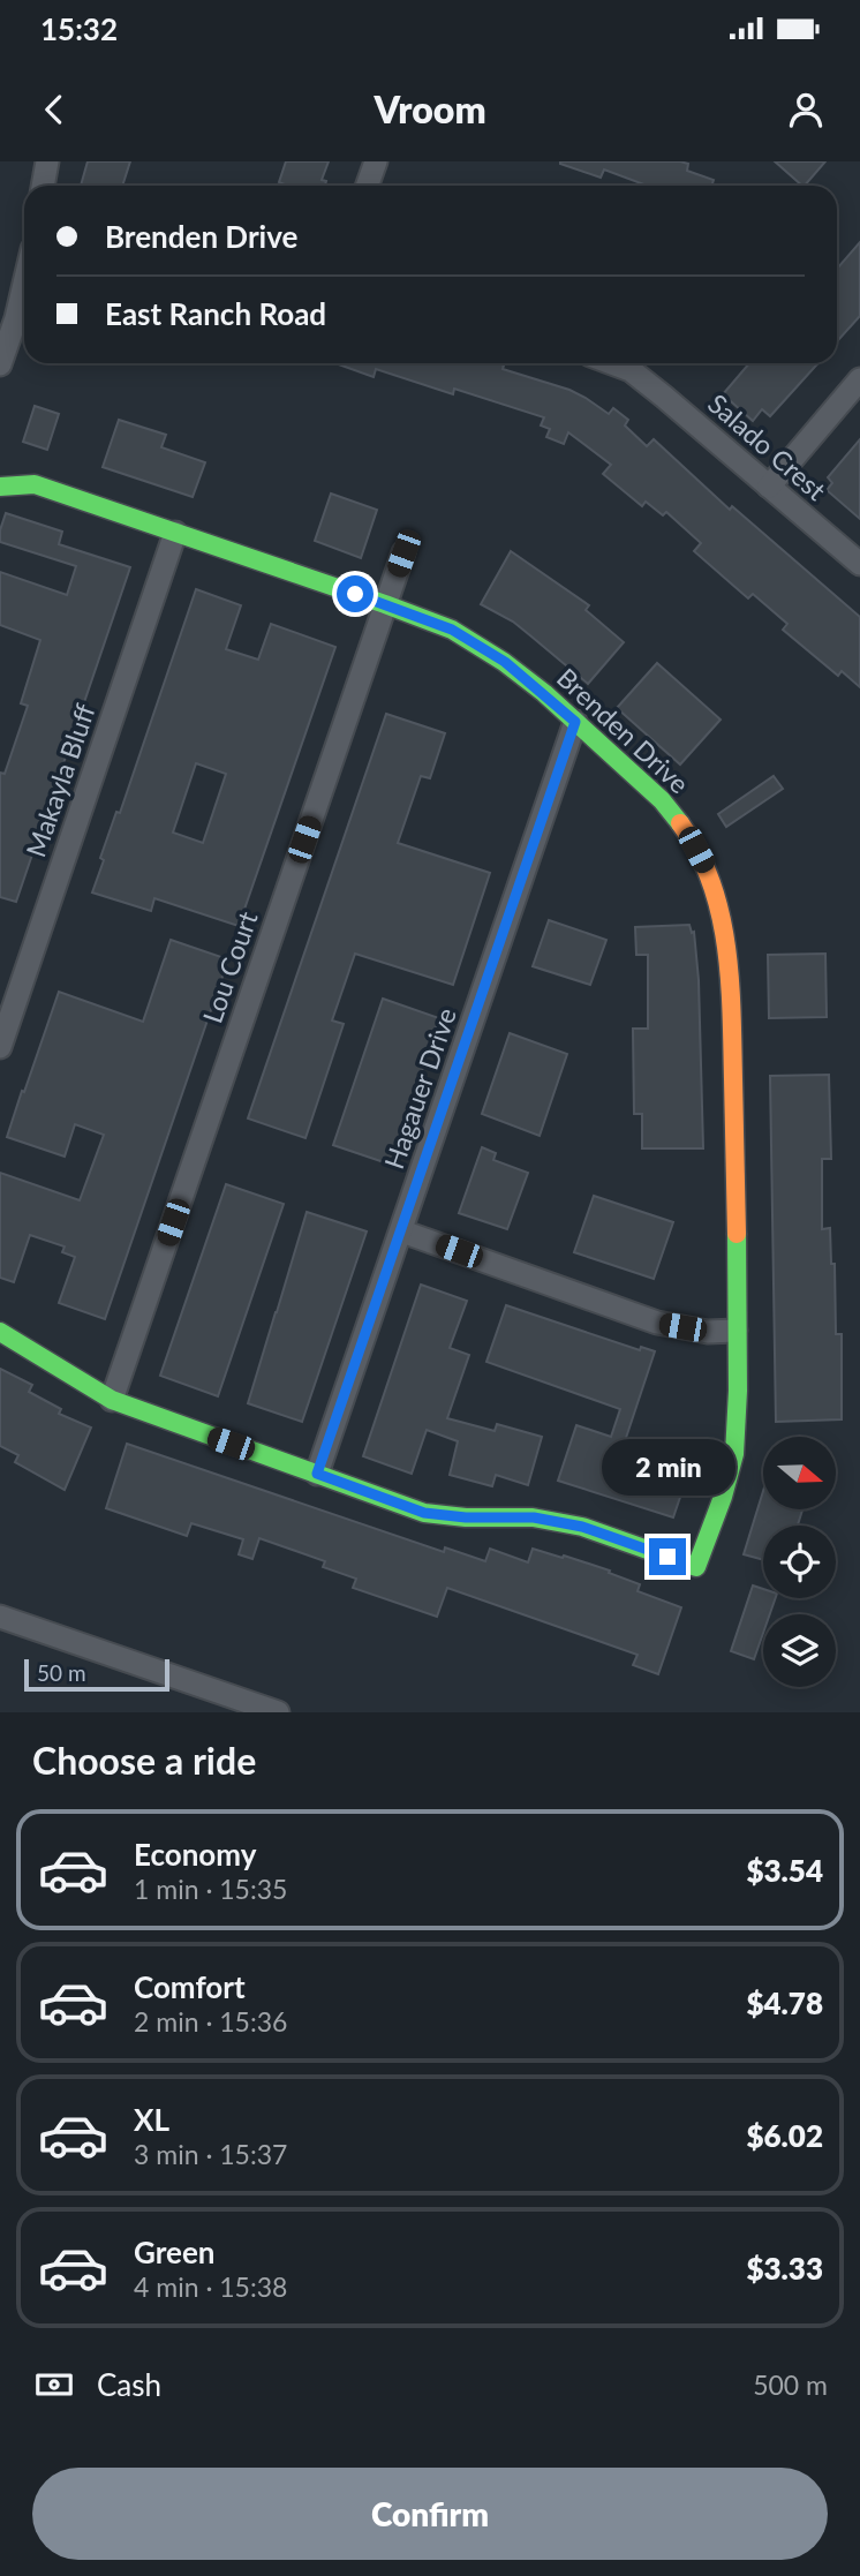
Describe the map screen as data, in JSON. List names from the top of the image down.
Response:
{
  "streets": {
    "street": [
      "Salado Crest",
      "Brenden Drive",
      "Makayla Bluff",
      "Lou Court",
      "Hagauer Drive"
    ]
  },
  "crossings": [
    ["Brenden Drive", "Makayla Bluff"],
    ["Brenden Drive", "Lou Court"],
    ["Brenden Drive", "Hagauer Drive"]
  ],
  "scale_bar": "50 m",
  "north": "right",
  "page": {
    "status": "15:32",
    "header": "Vroom",
    "banner": ["Brenden Drive", "East Ranch Road"],
    "bubble": "2 min",
    "scale": "50 m",
    "heading": "Choose a ride",
    "list": [
      {
        "name": "Economy",
        "note": "1 min · 15:35",
        "value": "$3.54"
      },
      {
        "name": "Comfort",
        "note": "2 min · 15:36",
        "value": "$4.78"
      },
      {
        "name": "XL",
        "note": "3 min · 15:37",
        "value": "$6.02"
      },
      {
        "name": "Green",
        "note": "4 min · 15:38",
        "value": "$3.33"
      }
    ],
    "pay": ["Cash", "500 m"],
    "buttons": "Confirm"
  }
}
